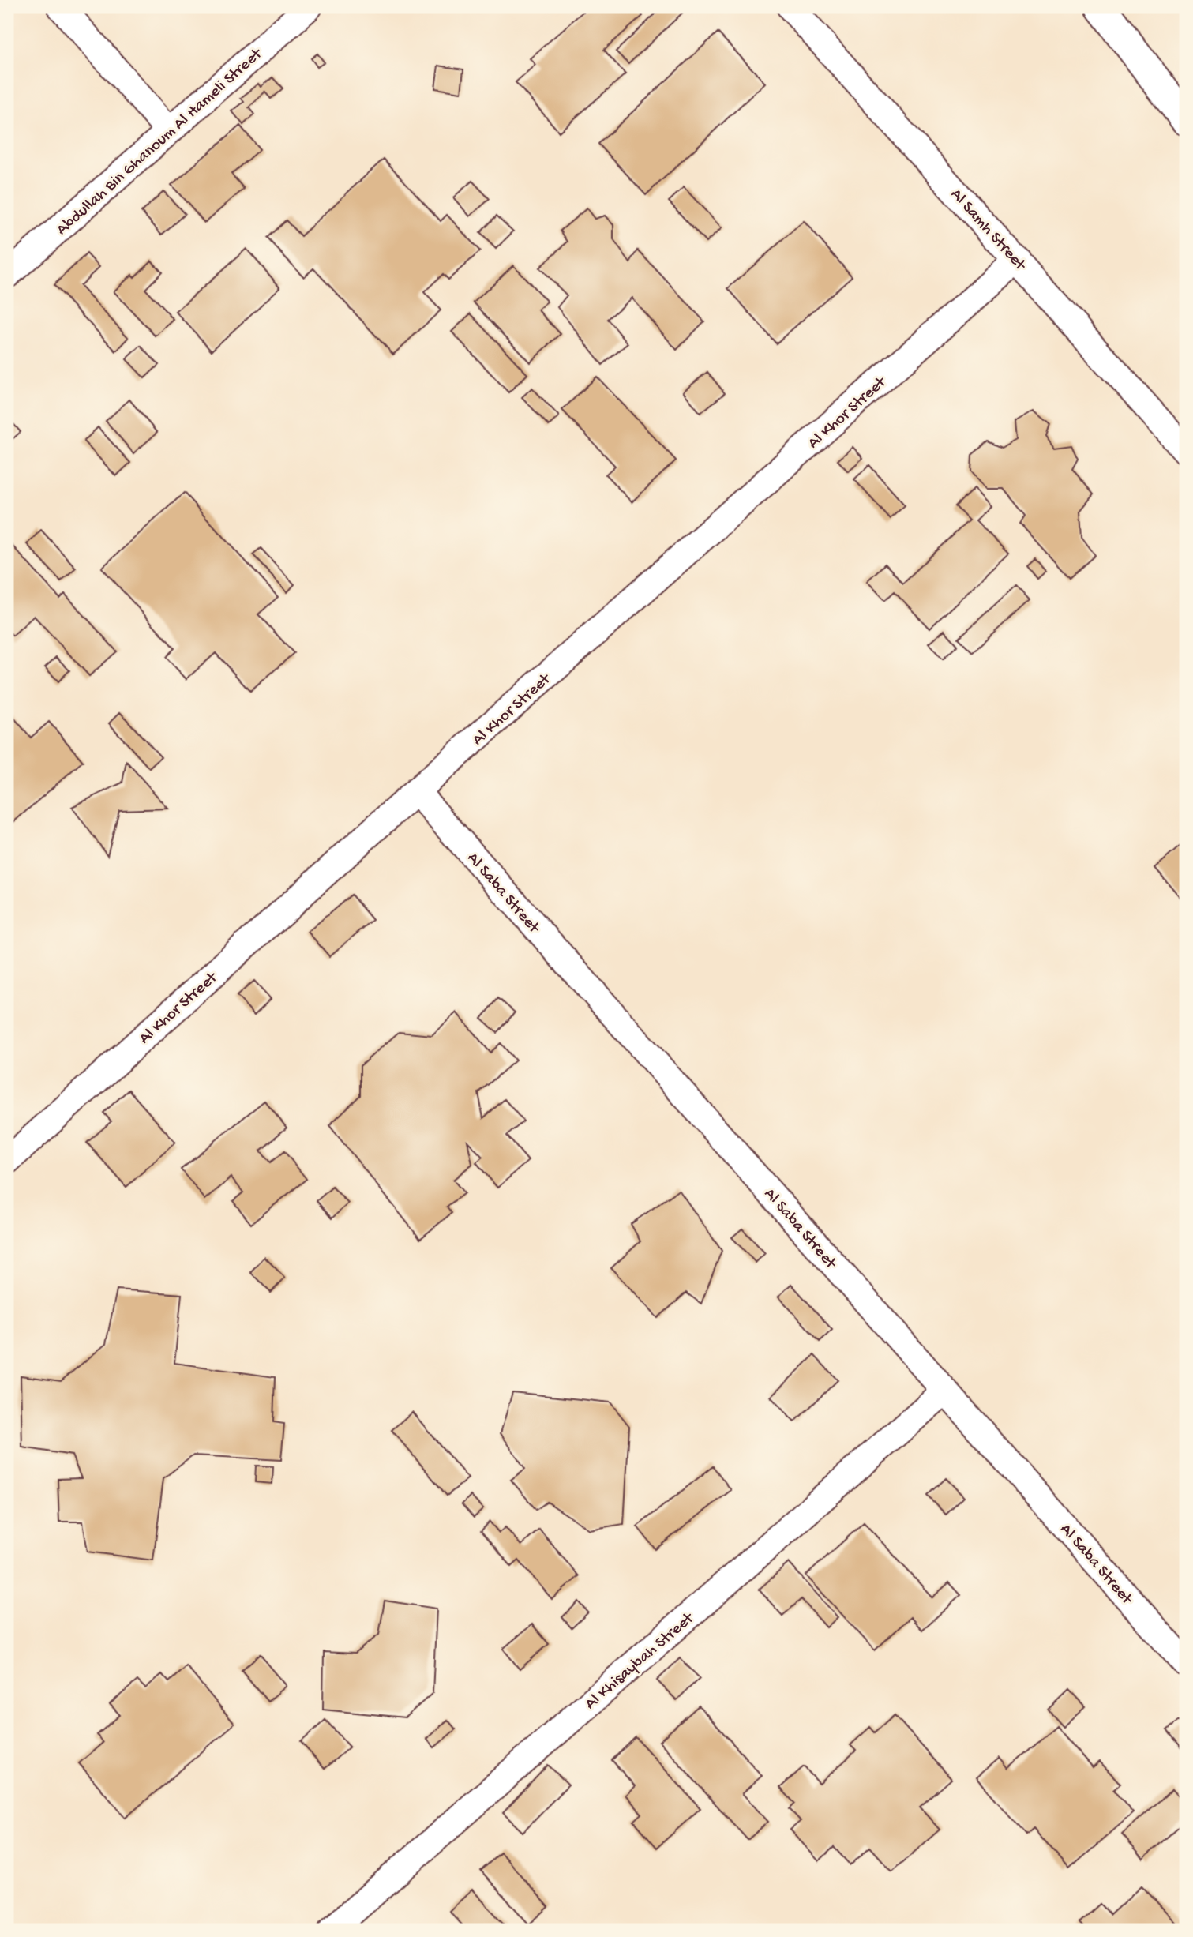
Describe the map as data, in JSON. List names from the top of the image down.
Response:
{
  "streets": {
    "street": [
      "Abdullah Bin Ghanoum Al Hameli Street",
      "Al Samh Street",
      "Al Khor Street",
      "Al Saba Street",
      "Al Khisaybah Street"
    ]
  },
  "crossings": [
    ["Al Samh Street", "Al Khor Street"],
    ["Al Khor Street", "Al Saba Street"],
    ["Al Saba Street", "Al Khisaybah Street"]
  ]
}
